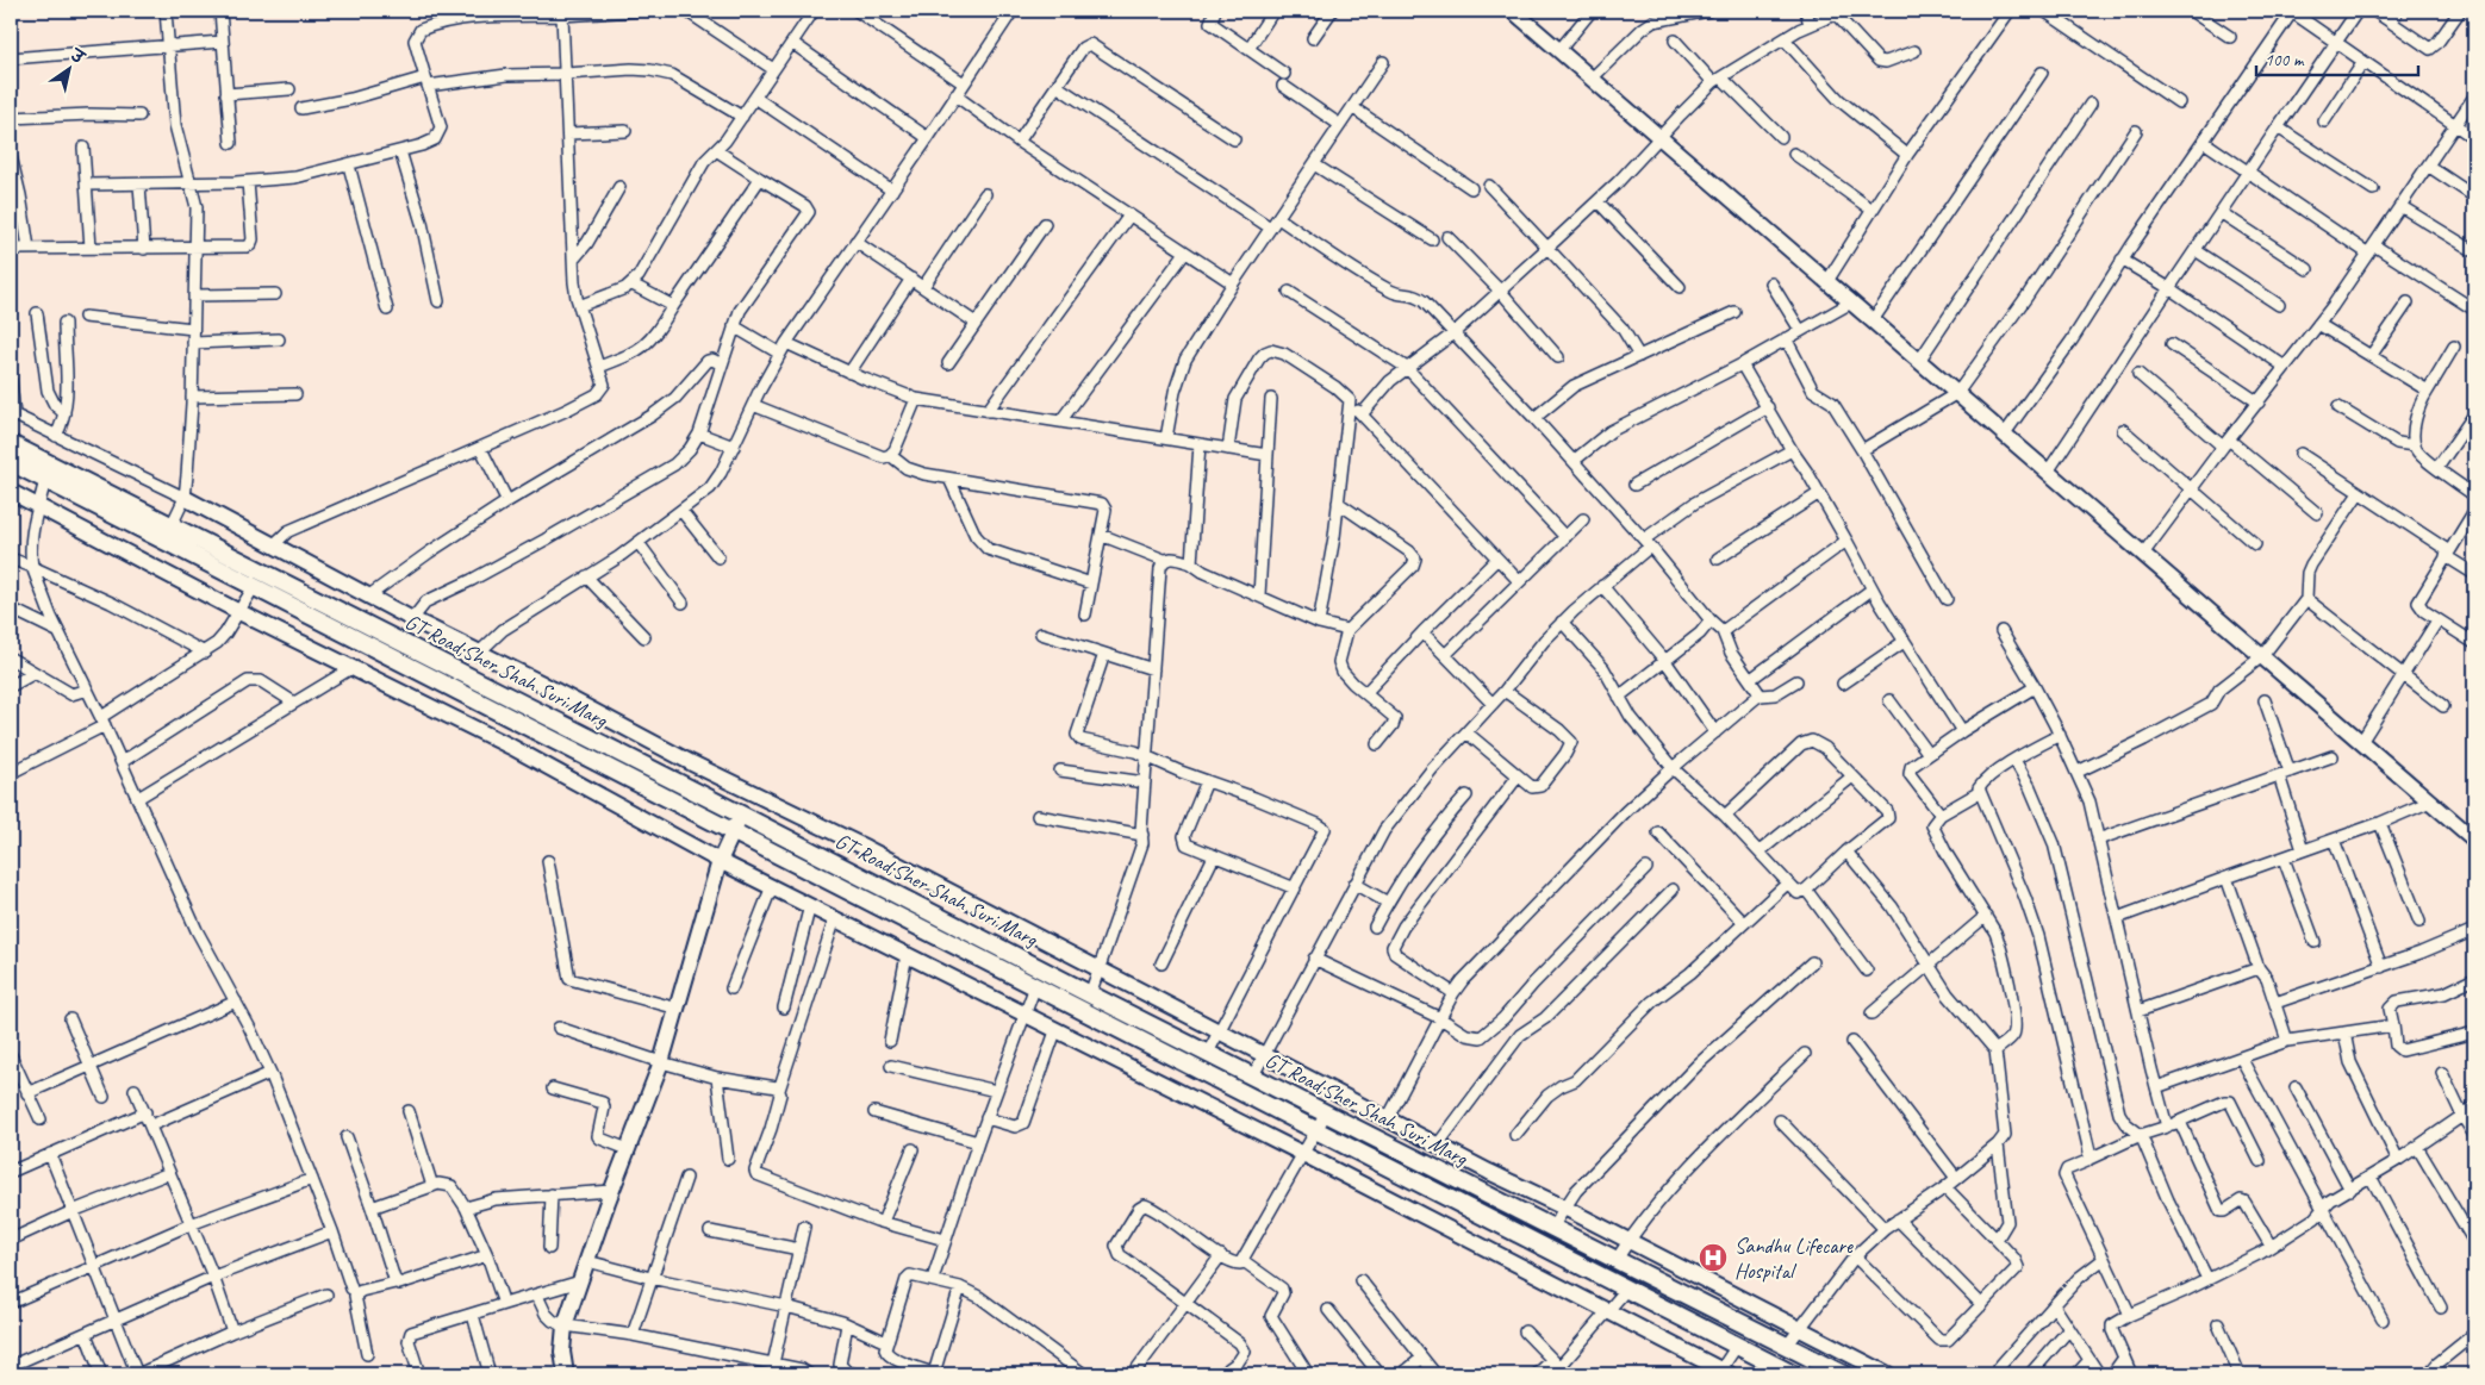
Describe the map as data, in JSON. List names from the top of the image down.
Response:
{
  "streets": {
    "main road": ["GT Road;Sher Shah Suri Marg"]
  },
  "places": {
    "hospital": ["Sandhu Lifecare Hospital"]
  },
  "scale_bar": "100 m",
  "north": "top right"
}
